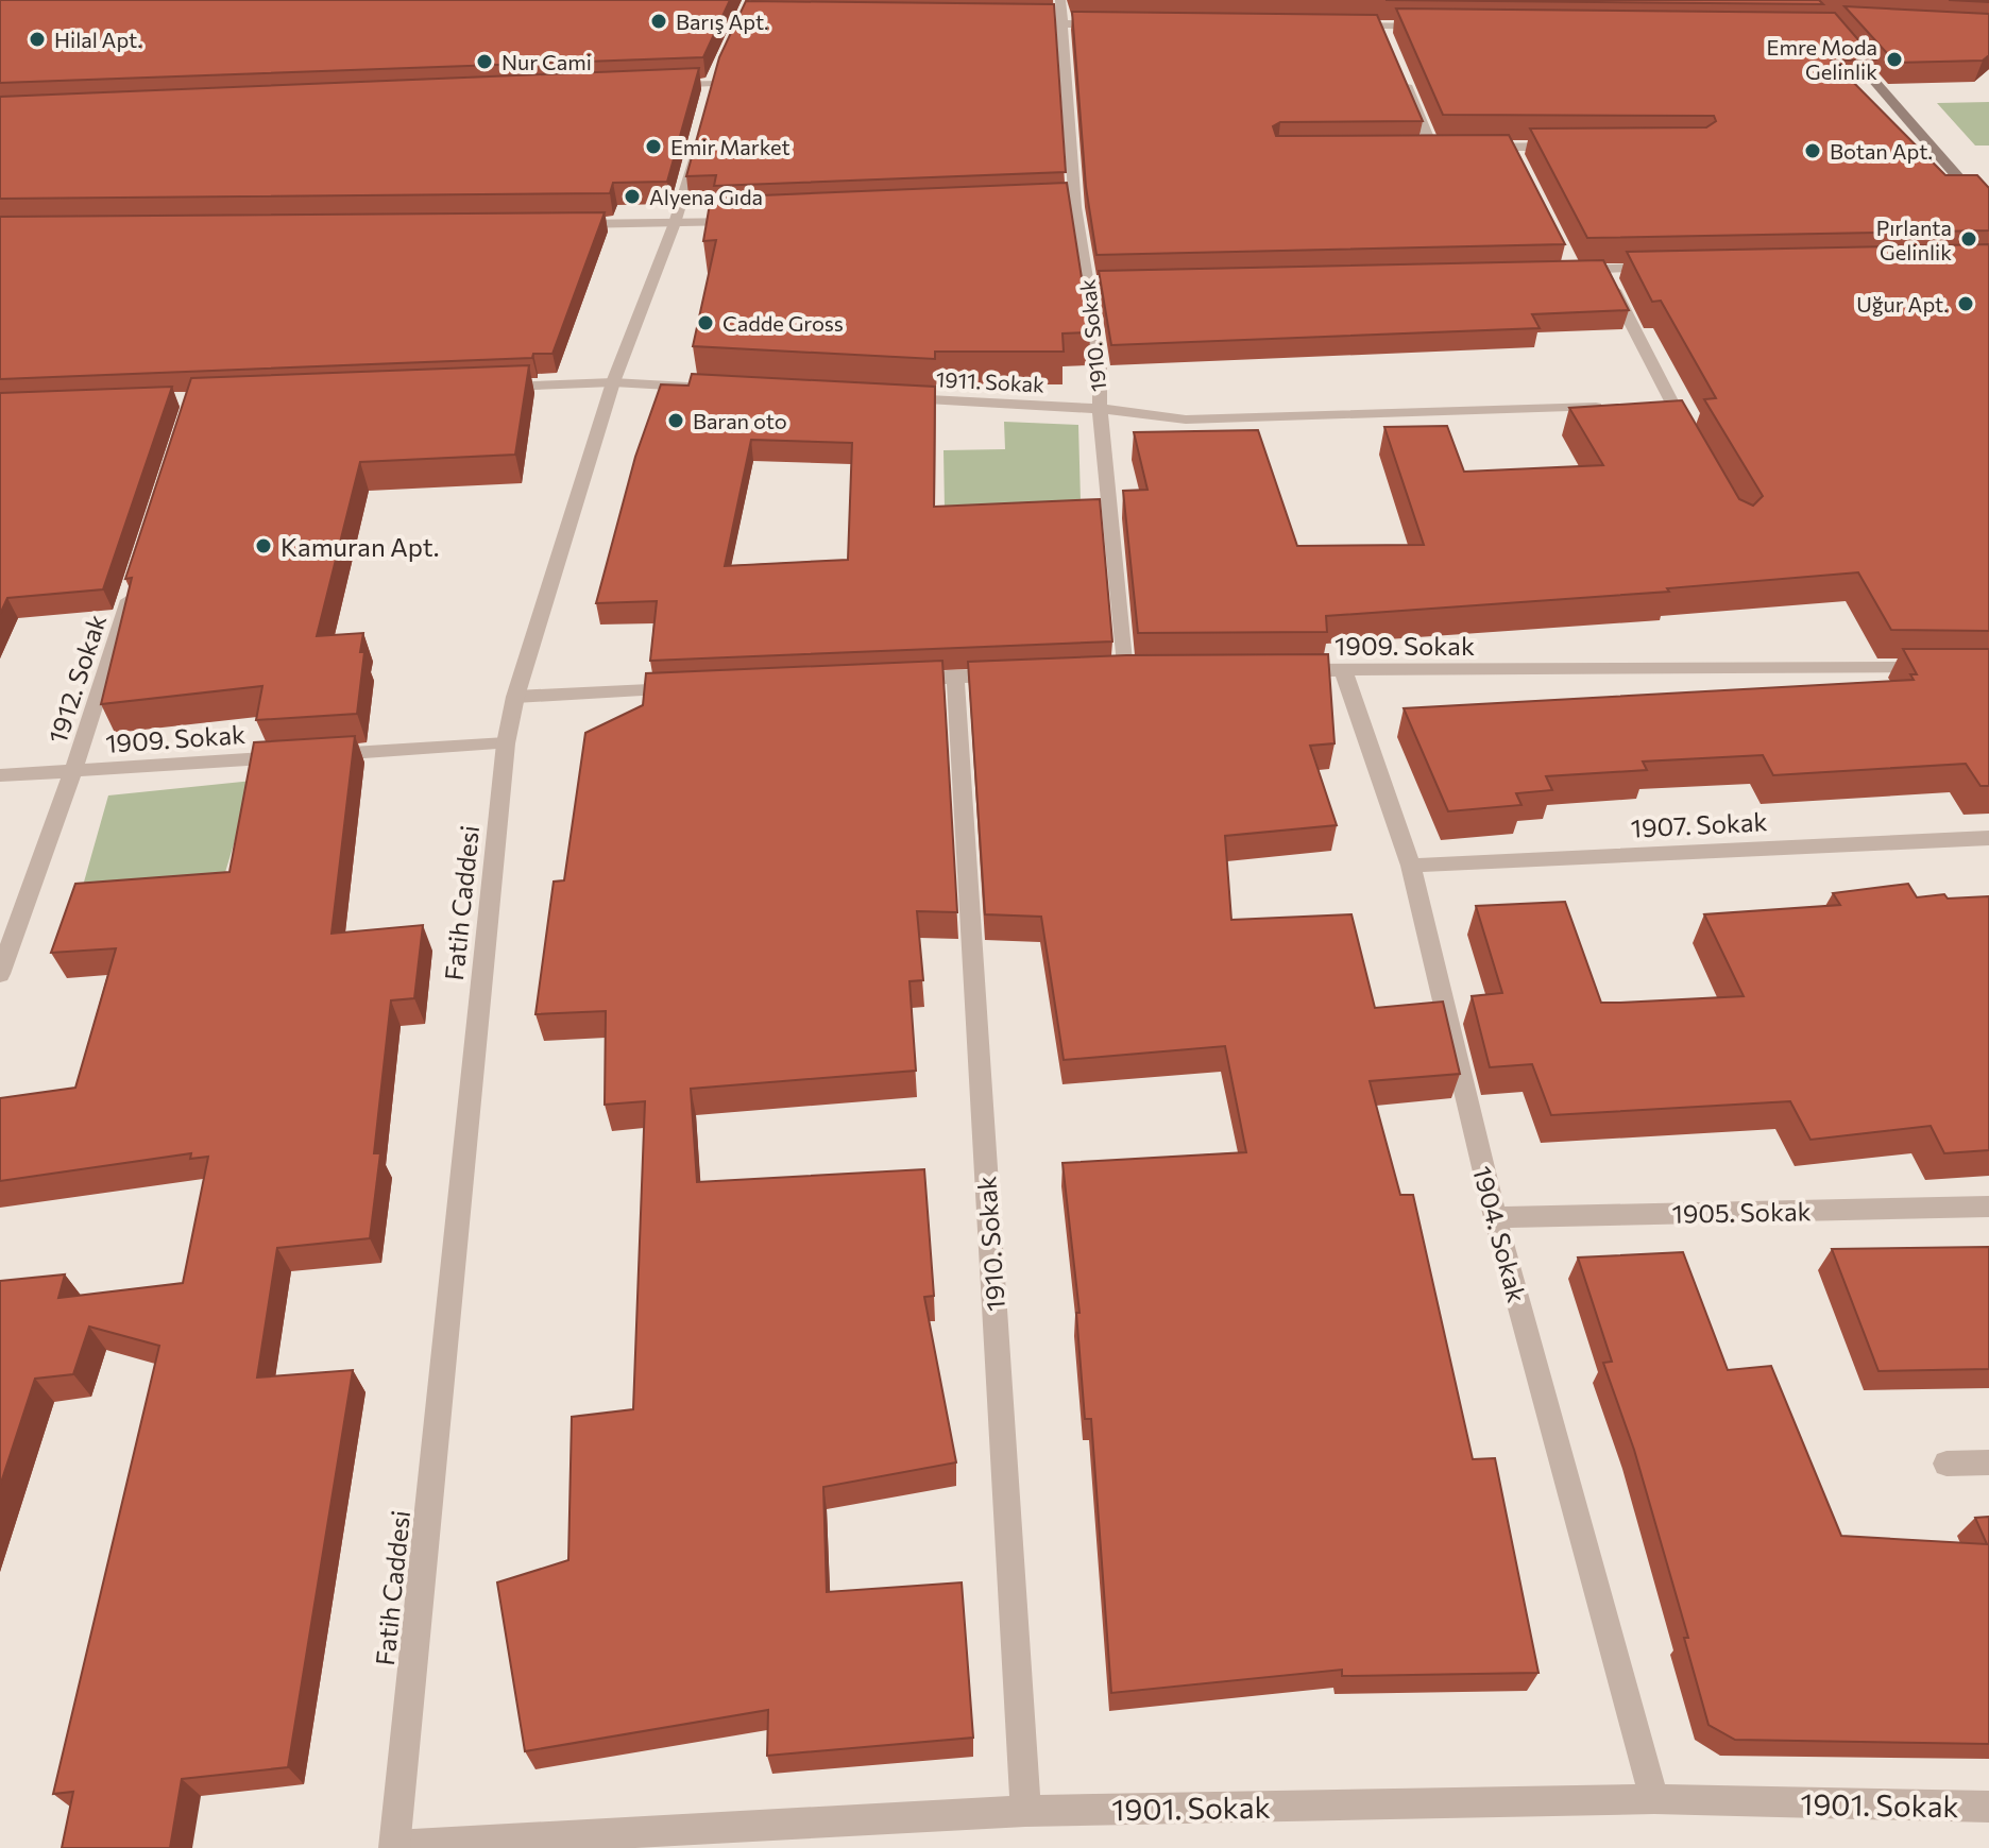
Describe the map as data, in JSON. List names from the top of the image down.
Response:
{
  "streets": {
    "street": [
      "1910. Sokak",
      "1911. Sokak",
      "1909. Sokak",
      "1912. Sokak",
      "1907. Sokak",
      "Fatih Caddesi",
      "1905. Sokak",
      "1904. Sokak",
      "1901. Sokak"
    ]
  },
  "crossings": [
    ["1910. Sokak", "1911. Sokak"],
    ["1910. Sokak", "1901. Sokak"],
    ["1909. Sokak", "1912. Sokak"],
    ["1909. Sokak", "Fatih Caddesi"],
    ["1909. Sokak", "1904. Sokak"],
    ["1907. Sokak", "1904. Sokak"],
    ["Fatih Caddesi", "1901. Sokak"],
    ["1905. Sokak", "1904. Sokak"],
    ["1904. Sokak", "1901. Sokak"]
  ],
  "places": [
    "Barış Apt.",
    "Hilal Apt.",
    "Emre Moda Gelinlik",
    "Nur Cami",
    "Emir Market",
    "Botan Apt.",
    "Alyena Gıda",
    "Pırlanta Gelinlik",
    "Uğur Apt.",
    "Cadde Gross",
    "Baran oto",
    "Kamuran Apt."
  ]
}
